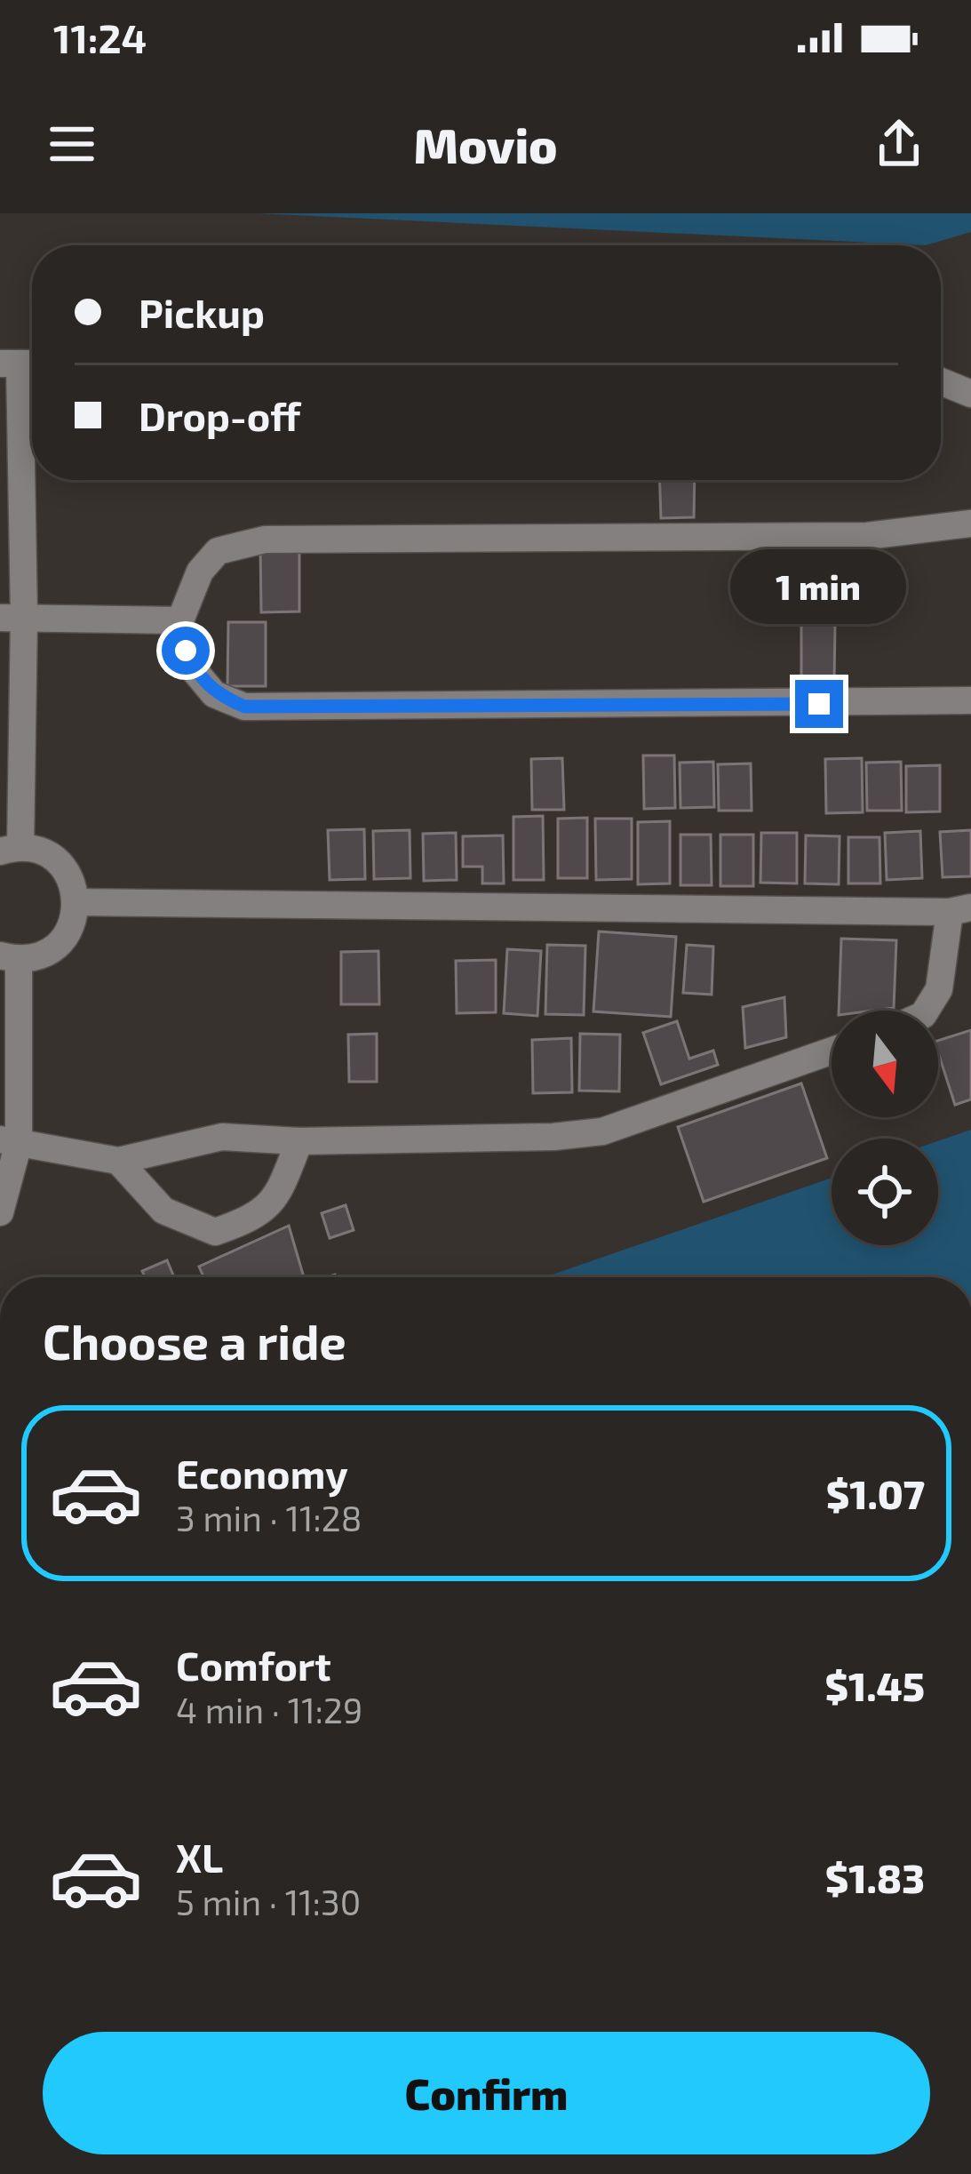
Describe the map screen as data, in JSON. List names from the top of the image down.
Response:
{
  "north": "bottom",
  "page": {
    "status": "11:24",
    "header": "Movio",
    "banner": ["Pickup", "Drop-off"],
    "bubble": "1 min",
    "heading": "Choose a ride",
    "list": [
      {
        "name": "Economy",
        "note": "3 min · 11:28",
        "value": "$1.07"
      },
      {
        "name": "Comfort",
        "note": "4 min · 11:29",
        "value": "$1.45"
      },
      {
        "name": "XL",
        "note": "5 min · 11:30",
        "value": "$1.83"
      }
    ],
    "buttons": "Confirm"
  }
}
